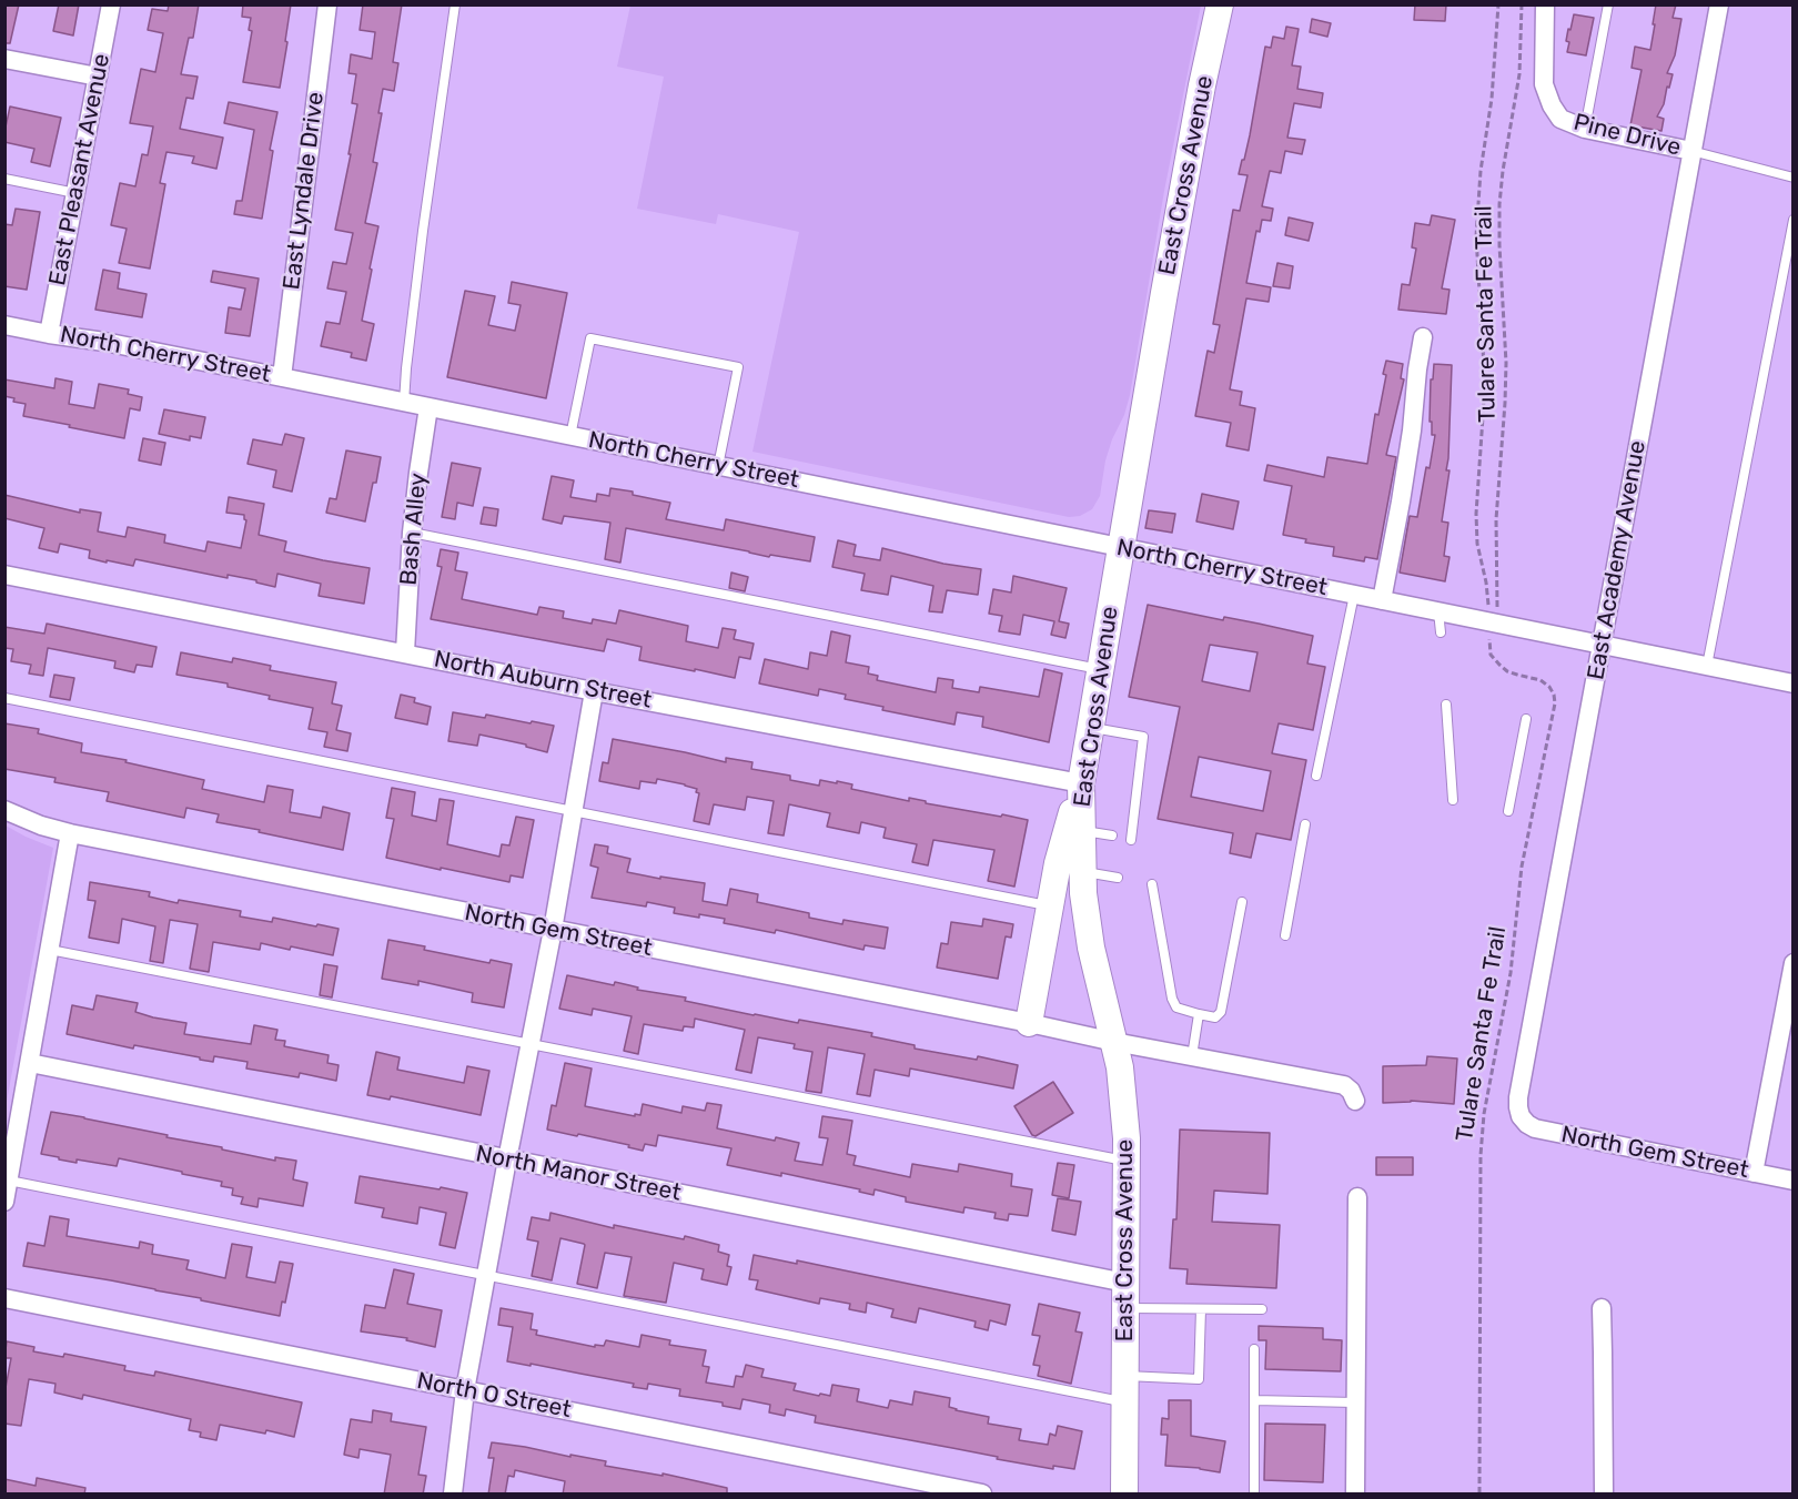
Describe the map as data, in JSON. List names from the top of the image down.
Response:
{
  "streets": {
    "street": [
      "Pine Drive",
      "East Pleasant Avenue",
      "East Cross Avenue",
      "East Lyndale Drive",
      "North Cherry Street",
      "Bash Alley",
      "East Academy Avenue",
      "North Auburn Street",
      "North Gem Street",
      "North Manor Street",
      "North O Street"
    ],
    "path": ["Tulare Santa Fe Trail"]
  },
  "crossings": [
    ["Pine Drive", "East Academy Avenue"],
    ["East Pleasant Avenue", "North Cherry Street"],
    ["East Cross Avenue", "North Cherry Street"],
    ["East Cross Avenue", "North Auburn Street"],
    ["East Cross Avenue", "North Gem Street"],
    ["East Cross Avenue", "North Manor Street"],
    ["East Lyndale Drive", "North Cherry Street"],
    ["Tulare Santa Fe Trail", "North Cherry Street"],
    ["North Cherry Street", "Bash Alley"],
    ["North Cherry Street", "East Academy Avenue"],
    ["Bash Alley", "North Auburn Street"],
    ["East Academy Avenue", "North Gem Street"]
  ]
}
